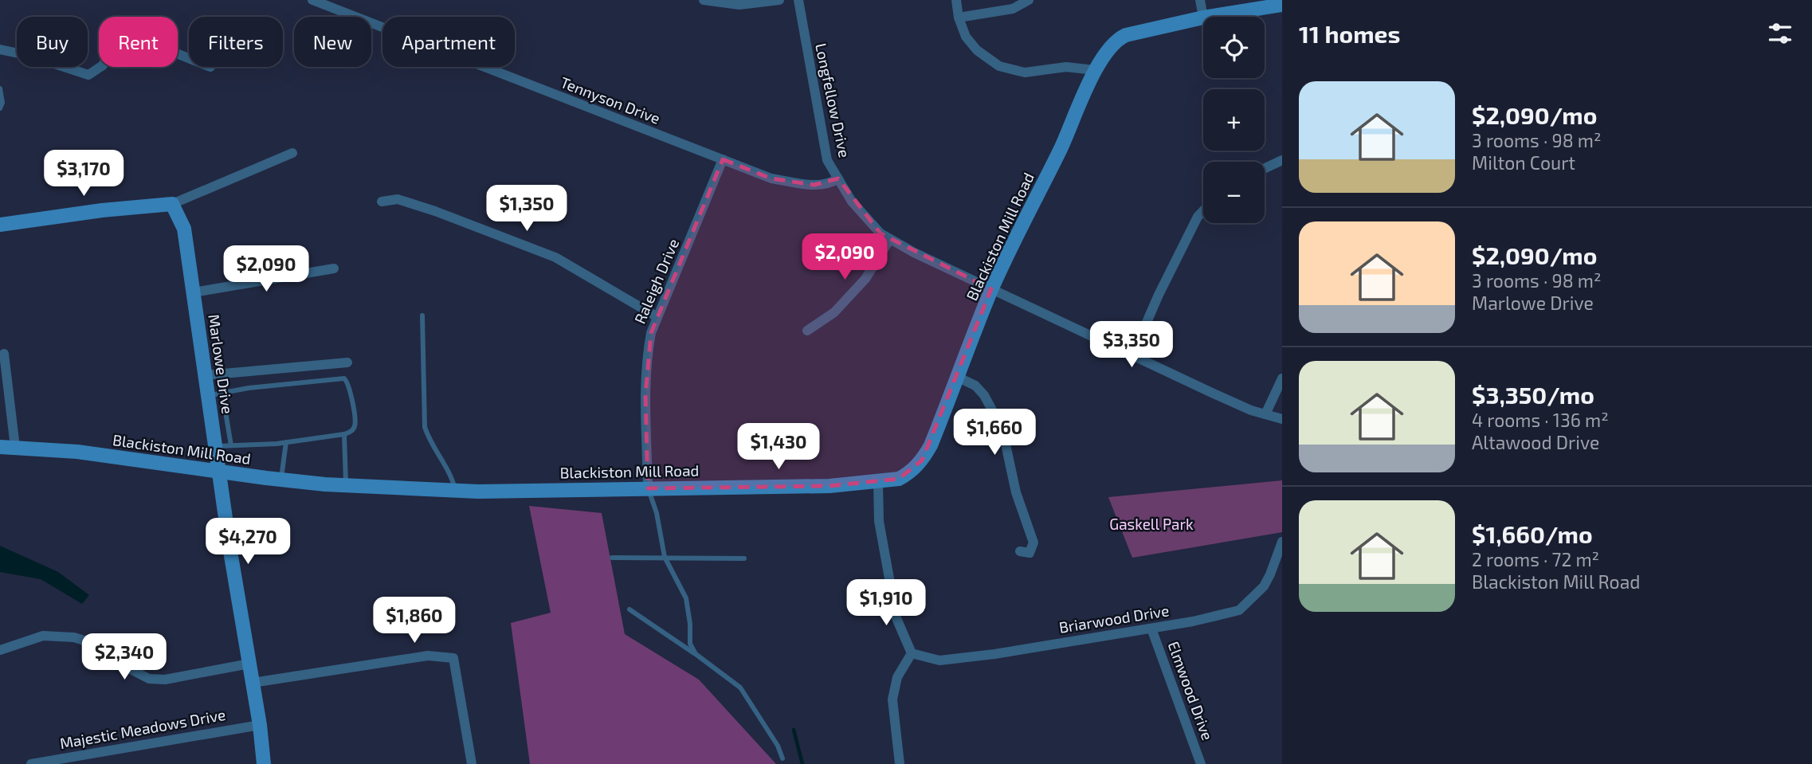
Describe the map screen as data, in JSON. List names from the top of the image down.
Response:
{
  "streets": {
    "main road": ["Blackiston Mill Road", "Marlowe Drive"],
    "street": [
      "Tennyson Drive",
      "Longfellow Drive",
      "Raleigh Drive",
      "Briarwood Drive",
      "Elmwood Drive",
      "Majestic Meadows Drive"
    ]
  },
  "crossings": [
    ["Tennyson Drive", "Longfellow Drive"],
    ["Tennyson Drive", "Raleigh Drive"],
    ["Longfellow Drive", "Blackiston Mill Road"],
    ["Blackiston Mill Road", "Raleigh Drive"],
    ["Blackiston Mill Road", "Marlowe Drive"],
    ["Marlowe Drive", "Majestic Meadows Drive"],
    ["Briarwood Drive", "Elmwood Drive"]
  ],
  "parks": ["Gaskell Park"],
  "page": {
    "heading": "11 homes",
    "map_buttons": ["+", "−"],
    "chip": [
      "Buy",
      "Rent",
      "Filters",
      "New",
      "Apartment"
    ],
    "list": [
      {
        "name": "$2,090/mo",
        "note": "3 rooms · 98 m² · Milton Court"
      },
      {
        "name": "$2,090/mo",
        "note": "3 rooms · 98 m² · Marlowe Drive"
      },
      {
        "name": "$3,350/mo",
        "note": "4 rooms · 136 m² · Altawood Drive"
      },
      {
        "name": "$1,660/mo",
        "note": "2 rooms · 72 m² · Blackiston Mill Road"
      }
    ],
    "price": [
      "$3,170",
      "$1,350",
      "$2,090",
      "$2,090",
      "$3,350",
      "$1,660",
      "$1,430",
      "$4,270",
      "$1,910",
      "$1,860",
      "$2,340"
    ]
  }
}
